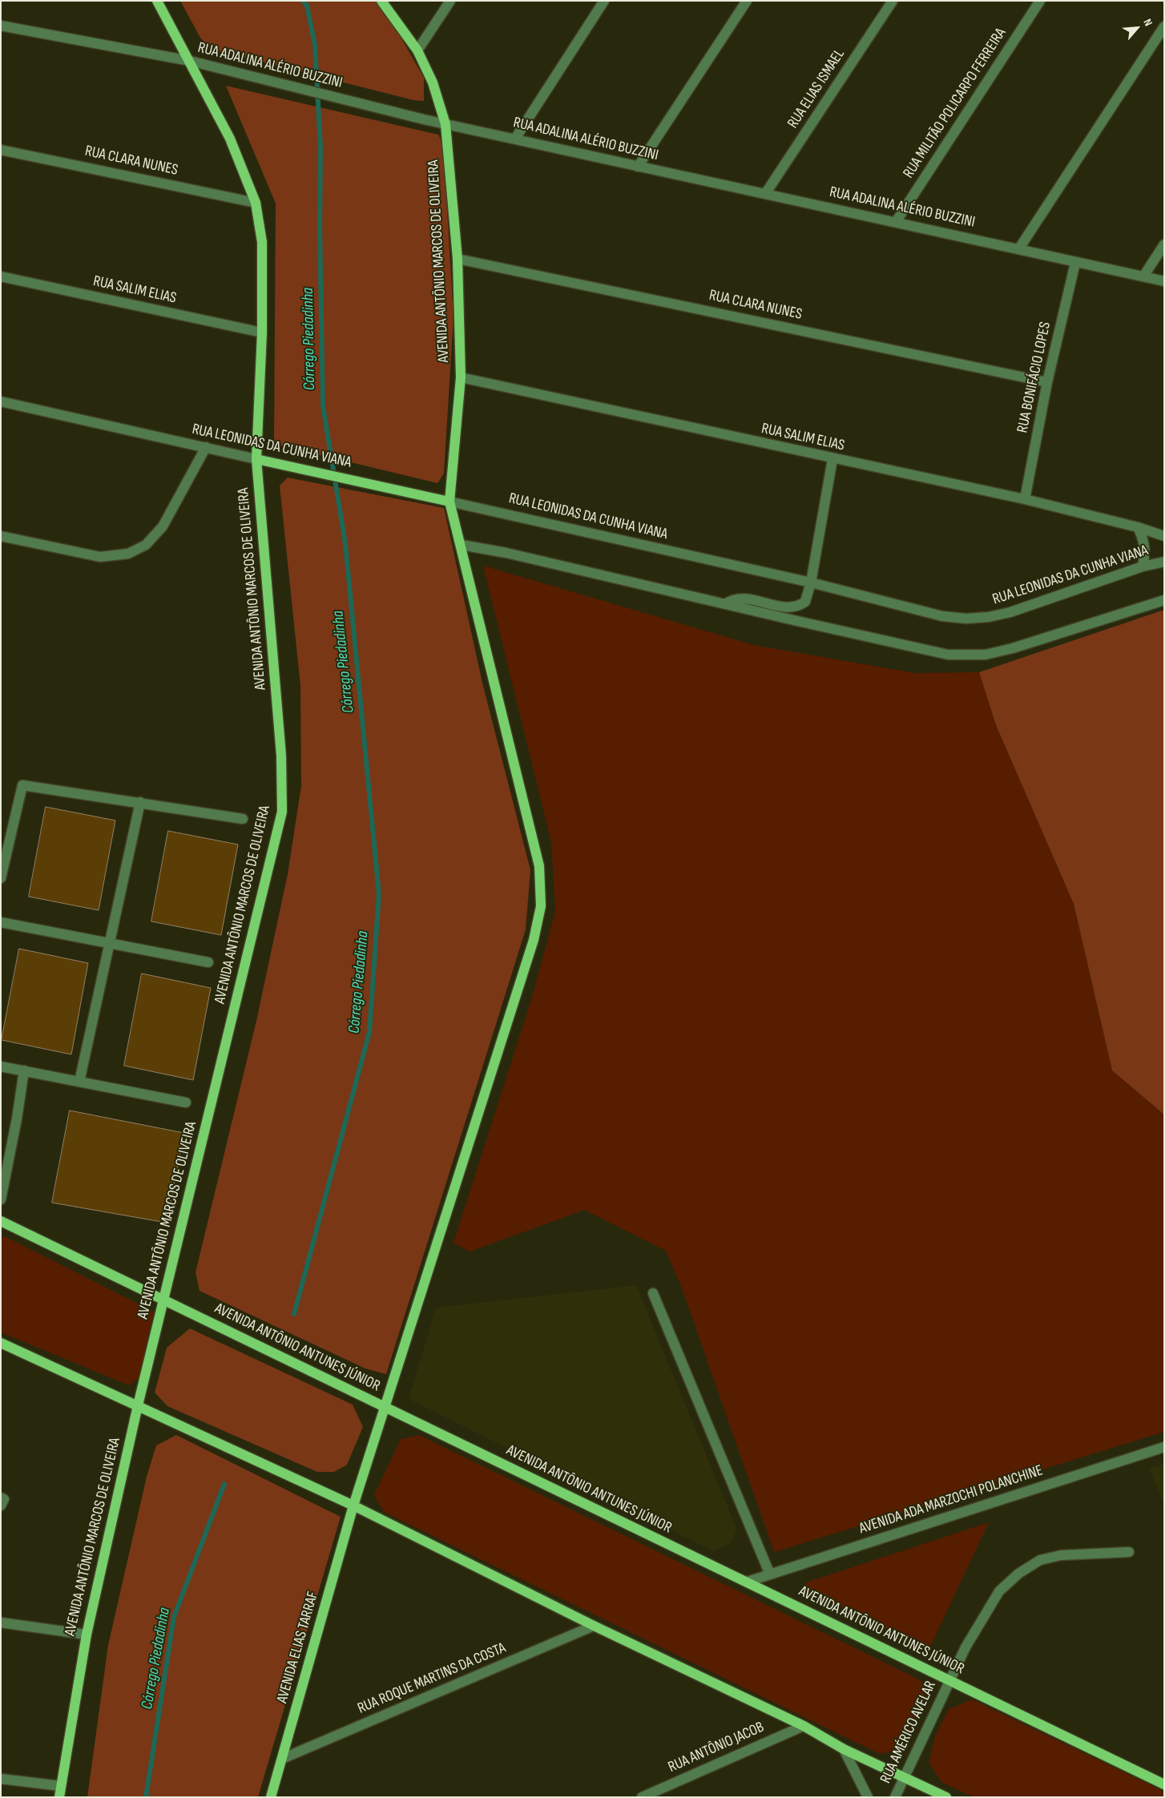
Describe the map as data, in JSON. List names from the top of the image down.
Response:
{
  "streets": {
    "main road": [
      "AVENIDA ANTÔNIO MARCOS DE OLIVEIRA",
      "RUA LEONIDAS DA CUNHA VIANA",
      "AVENIDA ANTÔNIO ANTUNES JÚNIOR",
      "AVENIDA ELIAS TARRAF"
    ],
    "street": [
      "RUA ADALINA ALÉRIO BUZZINI",
      "RUA ELIAS ISMAEL",
      "RUA MILITÃO POLICARPO FERREIRA",
      "RUA CLARA NUNES",
      "RUA SALIM ELIAS",
      "RUA BONIFÁCIO LOPES",
      "AVENIDA ADA MARZOCHI POLANCHINE",
      "RUA ROQUE MARTINS DA COSTA",
      "RUA AMÉRICO AVELAR",
      "RUA ANTÔNIO JACOB"
    ]
  },
  "crossings": [
    ["RUA ADALINA ALÉRIO BUZZINI", "RUA ELIAS ISMAEL"],
    ["RUA ADALINA ALÉRIO BUZZINI", "RUA MILITÃO POLICARPO FERREIRA"],
    ["RUA ADALINA ALÉRIO BUZZINI", "AVENIDA ANTÔNIO MARCOS DE OLIVEIRA"],
    ["RUA ADALINA ALÉRIO BUZZINI", "RUA BONIFÁCIO LOPES"],
    ["RUA CLARA NUNES", "AVENIDA ANTÔNIO MARCOS DE OLIVEIRA"],
    ["RUA CLARA NUNES", "RUA BONIFÁCIO LOPES"],
    ["AVENIDA ANTÔNIO MARCOS DE OLIVEIRA", "RUA SALIM ELIAS"],
    ["AVENIDA ANTÔNIO MARCOS DE OLIVEIRA", "RUA LEONIDAS DA CUNHA VIANA"],
    ["AVENIDA ANTÔNIO MARCOS DE OLIVEIRA", "AVENIDA ANTÔNIO ANTUNES JÚNIOR"],
    ["AVENIDA ANTÔNIO MARCOS DE OLIVEIRA", "AVENIDA ELIAS TARRAF"],
    ["RUA SALIM ELIAS", "RUA BONIFÁCIO LOPES"],
    ["AVENIDA ANTÔNIO ANTUNES JÚNIOR", "AVENIDA ADA MARZOCHI POLANCHINE"],
    ["AVENIDA ANTÔNIO ANTUNES JÚNIOR", "RUA AMÉRICO AVELAR"],
    ["AVENIDA ELIAS TARRAF", "RUA ROQUE MARTINS DA COSTA"]
  ],
  "water": ["Córrego Piedadinha"],
  "north": "top right"
}
